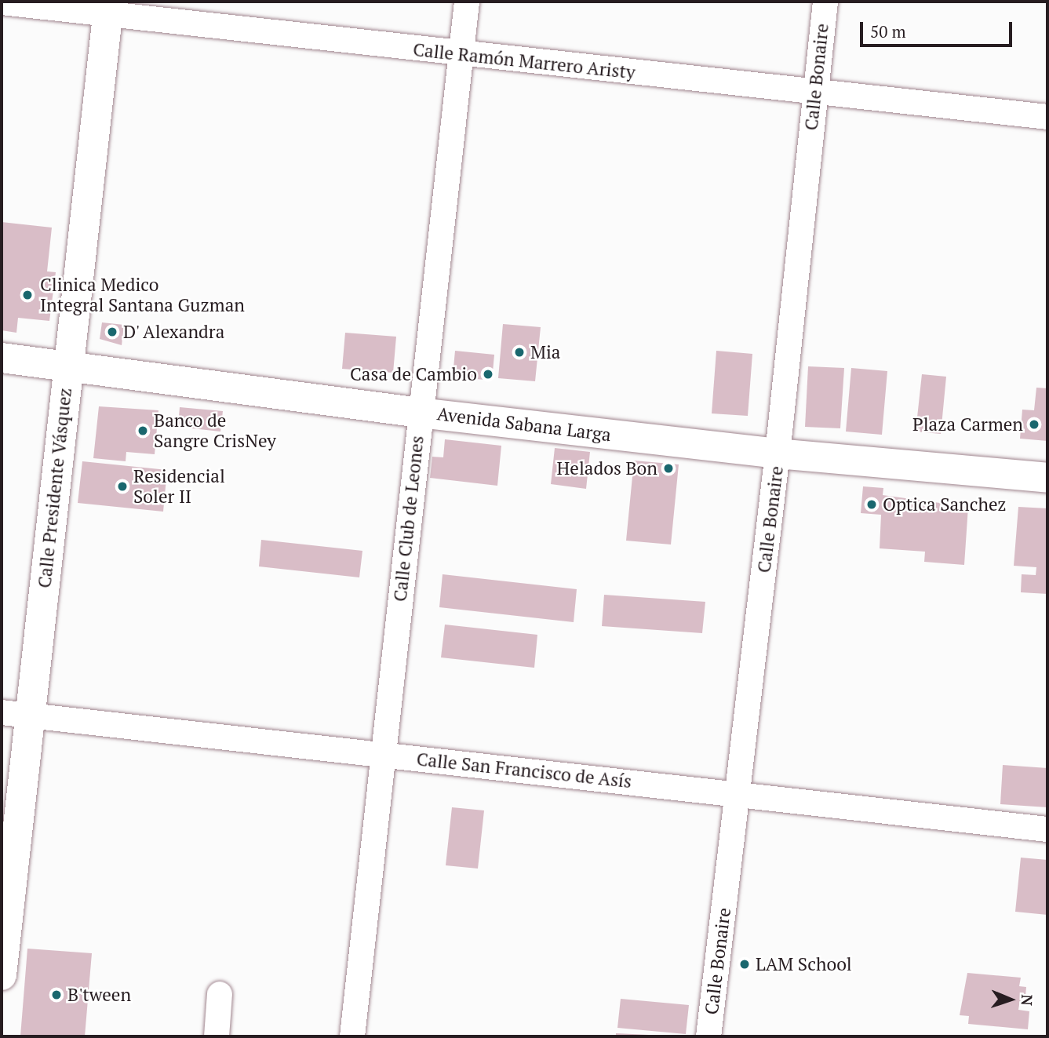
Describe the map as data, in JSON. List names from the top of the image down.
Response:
{
  "streets": {
    "main road": ["Avenida Sabana Larga", "Calle Presidente Vásquez"],
    "street": [
      "Calle Ramón Marrero Aristy",
      "Calle Bonaire",
      "Calle Club de Leones",
      "Calle San Francisco de Asís"
    ]
  },
  "crossings": [
    ["Calle Ramón Marrero Aristy", "Calle Bonaire"],
    ["Calle Ramón Marrero Aristy", "Calle Presidente Vásquez"],
    ["Calle Ramón Marrero Aristy", "Calle Club de Leones"],
    ["Calle Bonaire", "Avenida Sabana Larga"],
    ["Calle Bonaire", "Calle San Francisco de Asís"],
    ["Avenida Sabana Larga", "Calle Presidente Vásquez"],
    ["Avenida Sabana Larga", "Calle Club de Leones"],
    ["Calle Presidente Vásquez", "Calle San Francisco de Asís"],
    ["Calle Club de Leones", "Calle San Francisco de Asís"]
  ],
  "places": [
    "Clinica Medico Integral Santana Guzman",
    "D' Alexandra",
    "Mia",
    "Casa de Cambio",
    "Plaza Carmen",
    "Banco de Sangre CrisNey",
    "Helados Bon",
    "Residencial Soler II",
    "Optica Sanchez",
    "LAM School",
    "B'tween"
  ],
  "scale_bar": "50 m",
  "north": "right"
}
